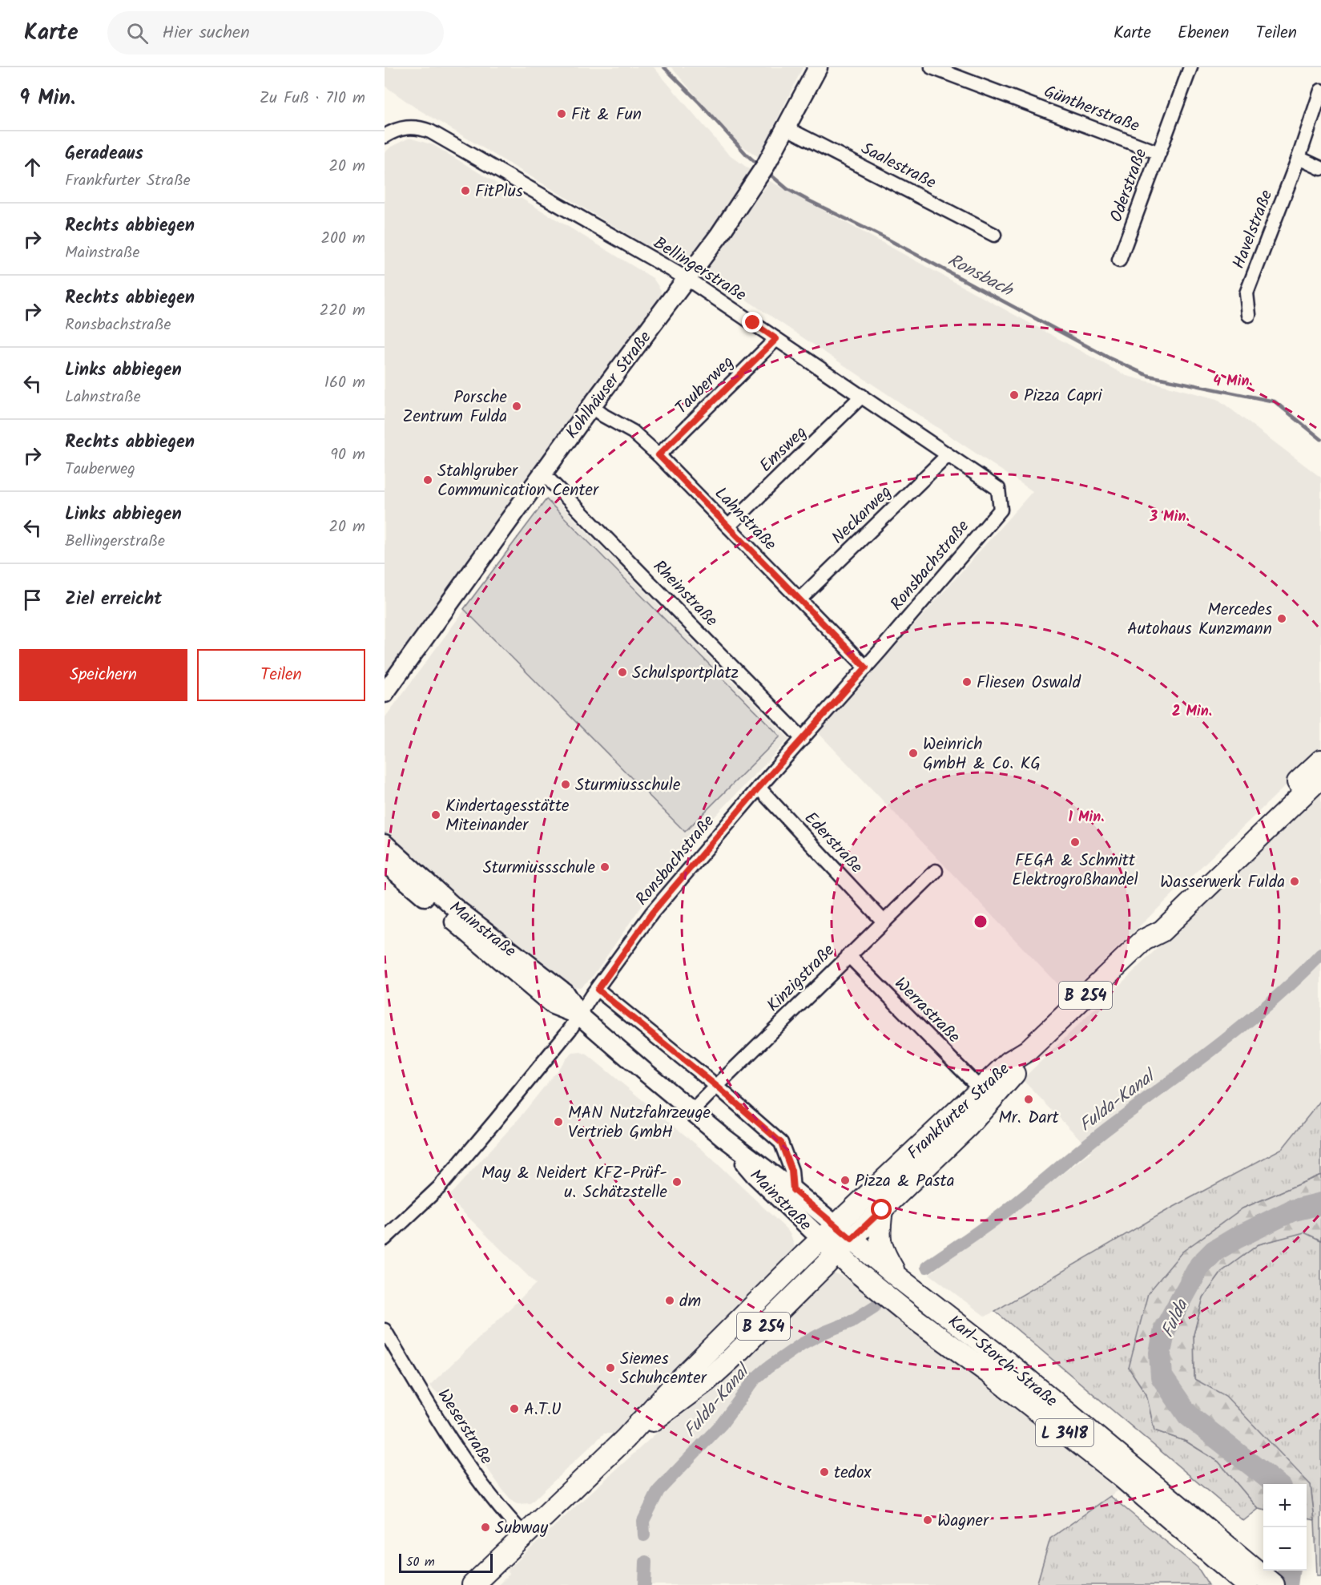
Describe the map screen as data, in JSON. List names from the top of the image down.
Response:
{
  "streets": {
    "main road": [
      "B 254",
      "Frankfurter Straße",
      "Karl-Storch-Straße",
      "L 3418"
    ],
    "street": [
      "Güntherstraße",
      "Saalestraße",
      "Oderstraße",
      "Havelstraße",
      "Bellingerstraße",
      "Kohlhäuser Straße",
      "Tauberweg",
      "Emsweg",
      "Neckarweg",
      "Lahnstraße",
      "Ronsbachstraße",
      "Rheinstraße",
      "Ederstraße",
      "Mainstraße",
      "Kinzigstraße",
      "Werrastraße",
      "Weserstraße"
    ]
  },
  "crossings": [
    ["Güntherstraße", "Oderstraße"],
    ["Saalestraße", "Kohlhäuser Straße"],
    ["Bellingerstraße", "Kohlhäuser Straße"],
    ["Bellingerstraße", "Tauberweg"],
    ["Bellingerstraße", "Emsweg"],
    ["Bellingerstraße", "Neckarweg"],
    ["Bellingerstraße", "Ronsbachstraße"],
    ["Kohlhäuser Straße", "Lahnstraße"],
    ["Kohlhäuser Straße", "Rheinstraße"],
    ["Tauberweg", "Lahnstraße"],
    ["Emsweg", "Lahnstraße"],
    ["Neckarweg", "Lahnstraße"],
    ["Lahnstraße", "Ronsbachstraße"],
    ["Ronsbachstraße", "Rheinstraße"],
    ["Ronsbachstraße", "Ederstraße"],
    ["Ronsbachstraße", "Mainstraße"],
    ["Ederstraße", "Kinzigstraße"],
    ["Mainstraße", "Kinzigstraße"],
    ["Mainstraße", "Frankfurter Straße"],
    ["Mainstraße", "Karl-Storch-Straße"],
    ["Kinzigstraße", "Werrastraße"],
    ["Werrastraße", "Frankfurter Straße"],
    ["Frankfurter Straße", "Karl-Storch-Straße"],
    ["Frankfurter Straße", "Weserstraße"]
  ],
  "water": ["Ronsbach", "Fulda-Kanal", "Fulda"],
  "places": [
    "Fit & Fun",
    "FitPlus",
    "Pizza Capri",
    "Porsche Zentrum Fulda",
    "Stahlgruber Communication Center",
    "Mercedes Autohaus Kunzmann",
    "Schulsportplatz",
    "Fliesen Oswald",
    "Weinrich GmbH & Co. KG",
    "Sturmiusschule",
    "Kindertagesstätte Miteinander",
    "FEGA & Schmitt Elektrogroßhandel",
    "Sturmiussschule",
    "Wasserwerk Fulda",
    "Mr. Dart",
    "MAN Nutzfahrzeuge Vertrieb GmbH",
    "Pizza & Pasta",
    "May & Neidert KFZ-Prüf- u. Schätzstelle",
    "dm",
    "Siemes Schuhcenter",
    "A.T.U",
    "tedox",
    "Wagner",
    "Subway"
  ],
  "scale_bar": "50 m",
  "page": {
    "header": "Karte",
    "search": "Hier suchen",
    "nav": ["Karte", "Ebenen", "Teilen"],
    "heading": ["9 Min.", "Zu Fuß · 710 m"],
    "list": [
      ["Geradeaus", "Frankfurter Straße", "20 m"],
      ["Rechts abbiegen", "Mainstraße", "200 m"],
      ["Rechts abbiegen", "Ronsbachstraße", "220 m"],
      ["Links abbiegen", "Lahnstraße", "160 m"],
      ["Rechts abbiegen", "Tauberweg", "90 m"],
      ["Links abbiegen", "Bellingerstraße", "20 m"],
      "Ziel erreicht"
    ],
    "buttons": ["Speichern", "Teilen"],
    "map_buttons": ["+", "−"],
    "scale": "50 m"
  },
  "rings": [
    "4 Min.",
    "3 Min.",
    "2 Min.",
    "1 Min."
  ]
}
